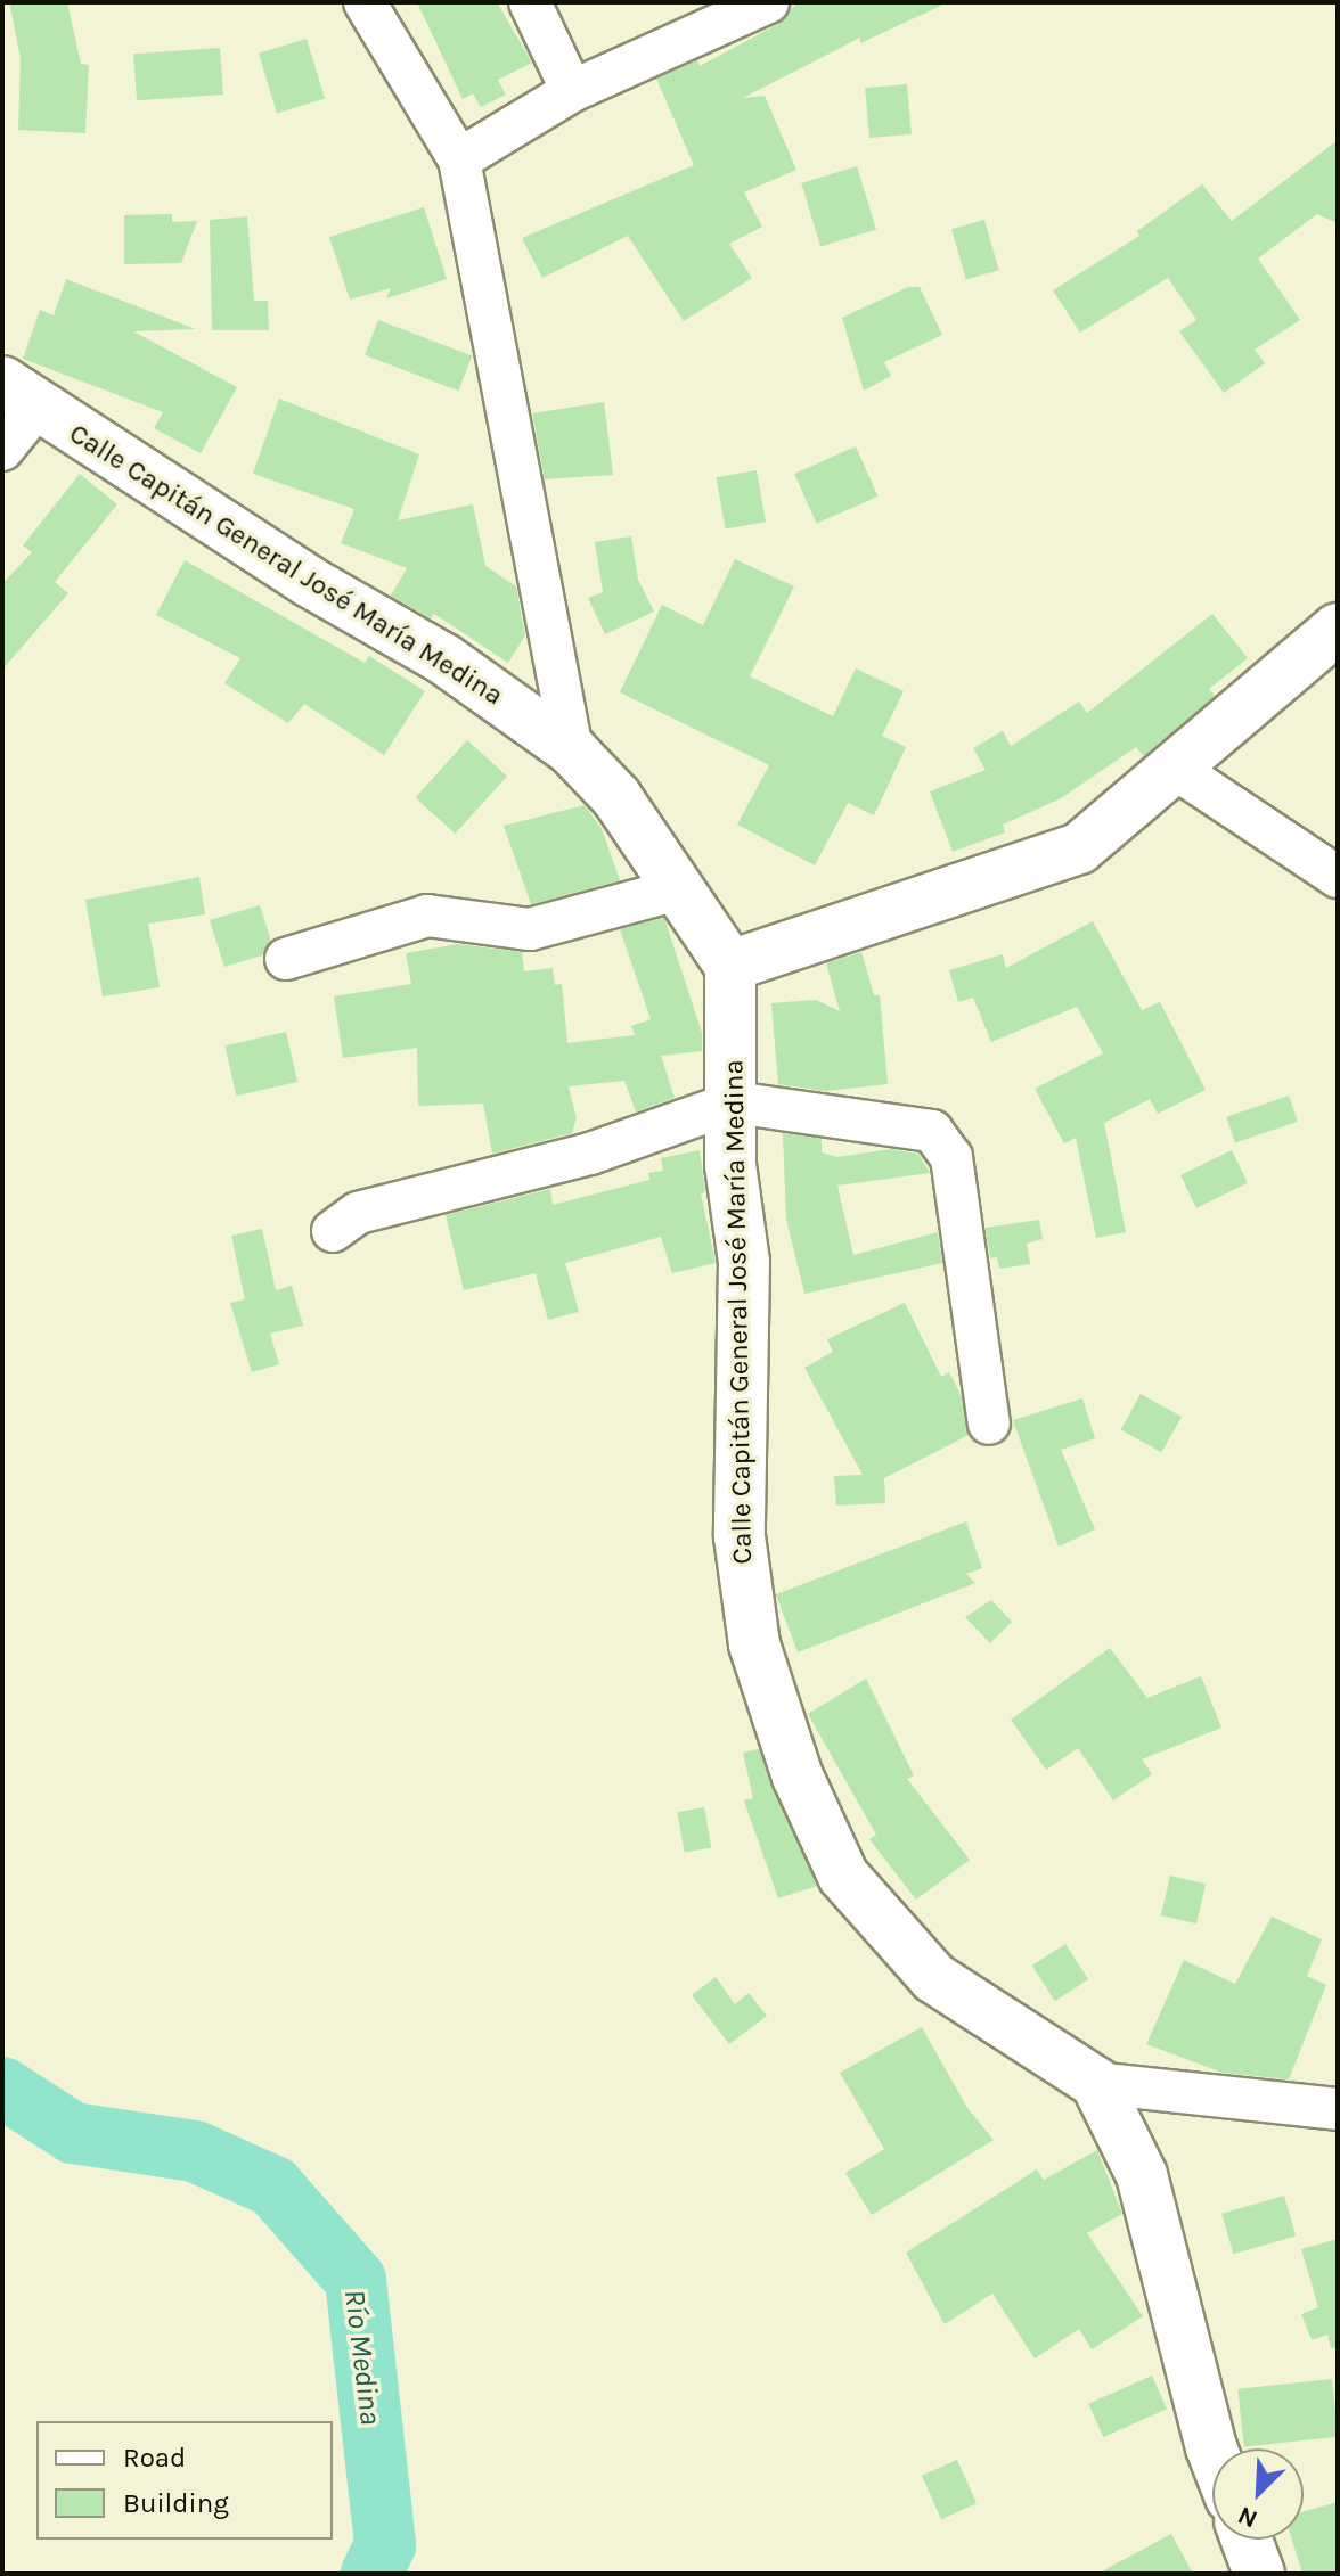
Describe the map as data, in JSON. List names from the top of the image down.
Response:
{
  "streets": {
    "street": ["Calle Capitán General José María Medina"]
  },
  "water": ["Río Medina"],
  "legend": ["Road", "Building"],
  "north": "bottom left"
}
